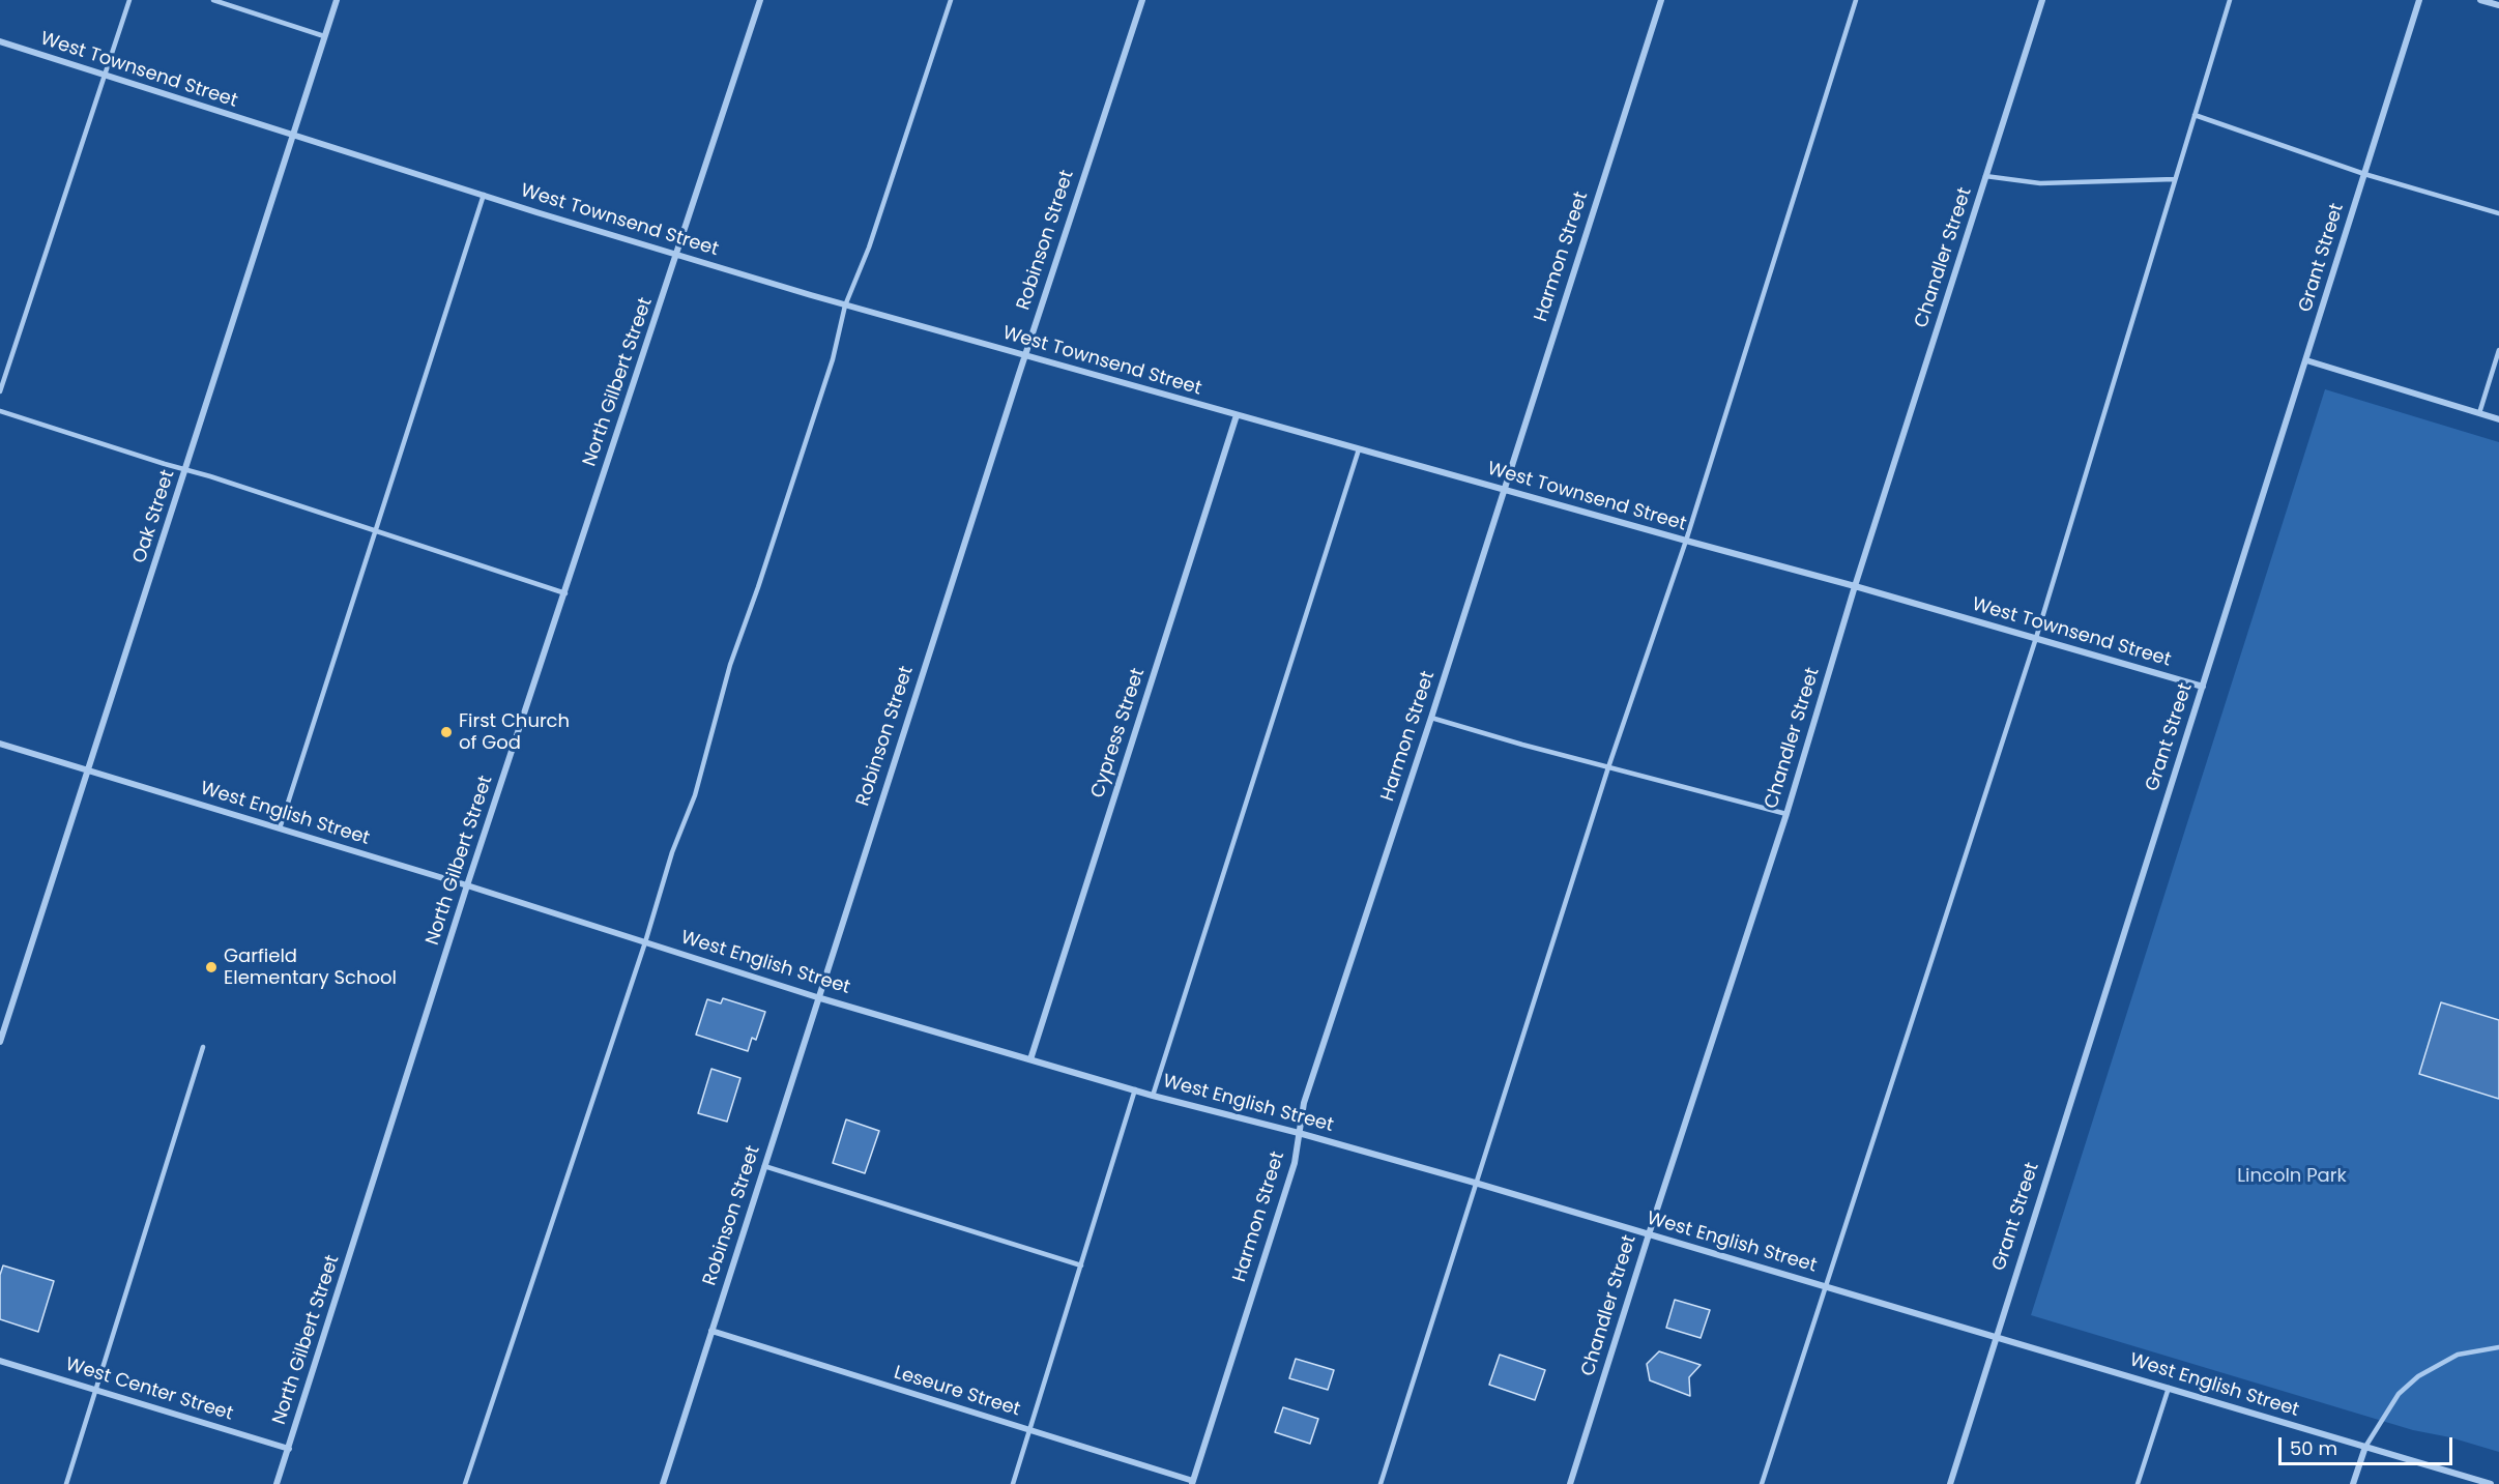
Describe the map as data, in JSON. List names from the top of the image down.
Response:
{
  "streets": {
    "street": [
      "West Townsend Street",
      "Robinson Street",
      "Harmon Street",
      "Chandler Street",
      "Grant Street",
      "North Gilbert Street",
      "Oak Street",
      "Cypress Street",
      "West English Street",
      "West Center Street",
      "Leseure Street"
    ]
  },
  "crossings": [
    ["West Townsend Street", "Robinson Street"],
    ["West Townsend Street", "Harmon Street"],
    ["West Townsend Street", "Chandler Street"],
    ["West Townsend Street", "Grant Street"],
    ["West Townsend Street", "North Gilbert Street"],
    ["West Townsend Street", "Oak Street"],
    ["West Townsend Street", "Cypress Street"],
    ["Robinson Street", "West English Street"],
    ["Robinson Street", "Leseure Street"],
    ["Harmon Street", "West English Street"],
    ["Harmon Street", "Leseure Street"],
    ["Chandler Street", "West English Street"],
    ["Grant Street", "West English Street"],
    ["North Gilbert Street", "West English Street"],
    ["North Gilbert Street", "West Center Street"],
    ["Oak Street", "West English Street"],
    ["Cypress Street", "West English Street"]
  ],
  "parks": ["Lincoln Park"],
  "places": ["First Church of God", "Garfield Elementary School"],
  "scale_bar": "50 m"
}
